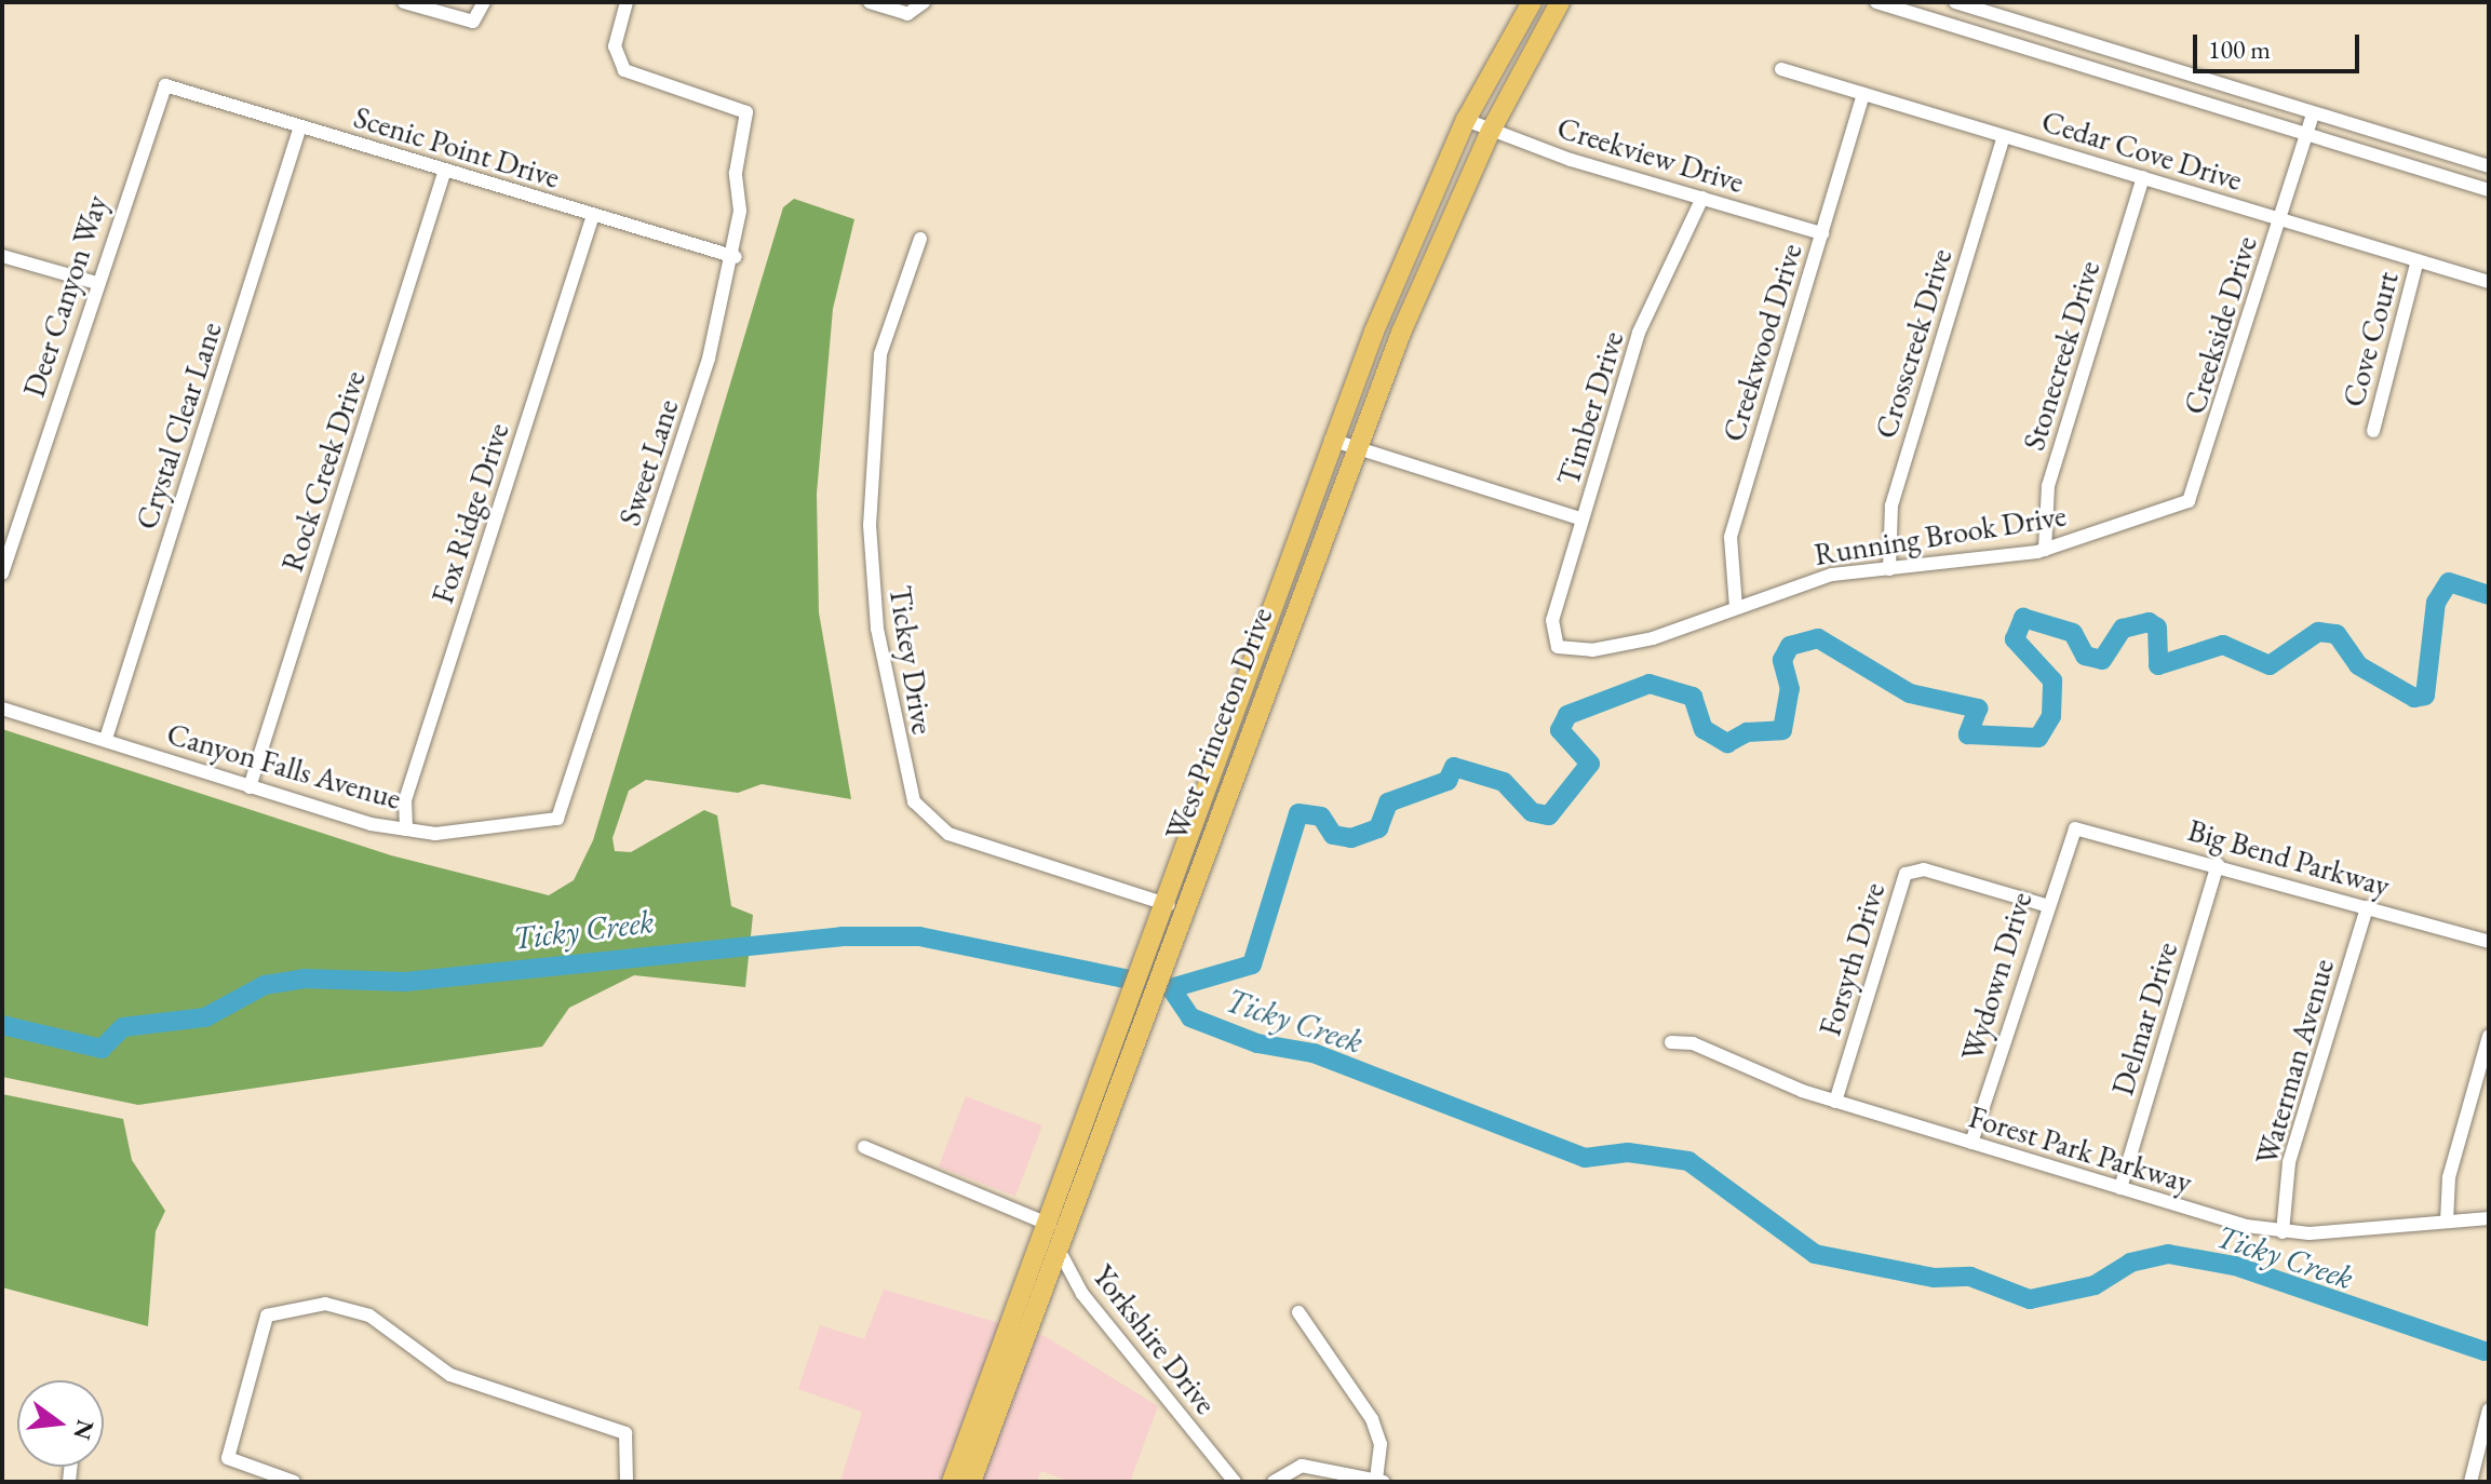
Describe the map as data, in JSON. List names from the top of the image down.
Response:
{
  "streets": {
    "highway": ["West Princeton Drive"],
    "street": [
      "Scenic Point Drive",
      "Cedar Cove Drive",
      "Creekview Drive",
      "Deer Canyon Way",
      "Creekside Drive",
      "Cove Court",
      "Creekwood Drive",
      "Crosscreek Drive",
      "Stonecreek Drive",
      "Timber Drive",
      "Crystal Clear Lane",
      "Sweet Lane",
      "Rock Creek Drive",
      "Fox Ridge Drive",
      "Running Brook Drive",
      "Tickey Drive",
      "Canyon Falls Avenue",
      "Big Bend Parkway",
      "Forsyth Drive",
      "Wydown Drive",
      "Delmar Drive",
      "Waterman Avenue",
      "Forest Park Parkway",
      "Yorkshire Drive"
    ]
  },
  "crossings": [
    ["Scenic Point Drive", "Deer Canyon Way"],
    ["Scenic Point Drive", "Crystal Clear Lane"],
    ["Scenic Point Drive", "Sweet Lane"],
    ["Scenic Point Drive", "Rock Creek Drive"],
    ["Scenic Point Drive", "Fox Ridge Drive"],
    ["Cedar Cove Drive", "Creekside Drive"],
    ["Cedar Cove Drive", "Cove Court"],
    ["Cedar Cove Drive", "Creekwood Drive"],
    ["Cedar Cove Drive", "Crosscreek Drive"],
    ["Cedar Cove Drive", "Stonecreek Drive"],
    ["Creekview Drive", "Creekwood Drive"],
    ["Creekview Drive", "Timber Drive"],
    ["Creekview Drive", "West Princeton Drive"],
    ["Creekside Drive", "Running Brook Drive"],
    ["Creekwood Drive", "Running Brook Drive"],
    ["Crosscreek Drive", "Running Brook Drive"],
    ["Stonecreek Drive", "Running Brook Drive"],
    ["Timber Drive", "Running Brook Drive"],
    ["Crystal Clear Lane", "Canyon Falls Avenue"],
    ["Sweet Lane", "Canyon Falls Avenue"],
    ["Rock Creek Drive", "Canyon Falls Avenue"],
    ["Fox Ridge Drive", "Canyon Falls Avenue"],
    ["Tickey Drive", "West Princeton Drive"],
    ["West Princeton Drive", "Yorkshire Drive"],
    ["Big Bend Parkway", "Wydown Drive"],
    ["Big Bend Parkway", "Delmar Drive"],
    ["Big Bend Parkway", "Waterman Avenue"],
    ["Forsyth Drive", "Wydown Drive"],
    ["Forsyth Drive", "Forest Park Parkway"],
    ["Wydown Drive", "Forest Park Parkway"],
    ["Delmar Drive", "Forest Park Parkway"],
    ["Waterman Avenue", "Forest Park Parkway"]
  ],
  "water": ["Ticky Creek"],
  "scale_bar": "100 m",
  "north": "right"
}
